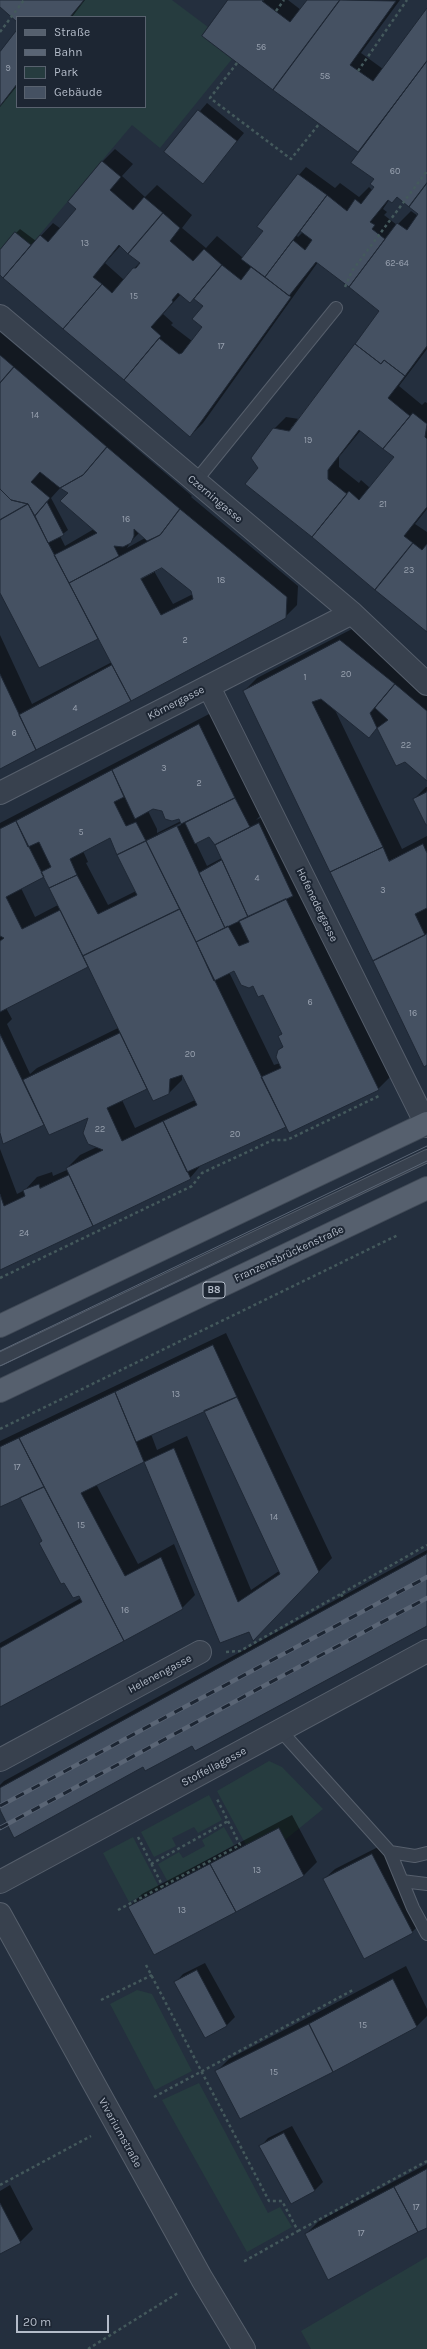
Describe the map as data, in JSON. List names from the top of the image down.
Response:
{
  "streets": {
    "main road": ["Franzensbrückenstraße", "B8"],
    "street": [
      "Czerningasse",
      "Körnergasse",
      "Hofenedergasse",
      "Helenengasse",
      "Stoffellagasse",
      "Vivariumstraße"
    ]
  },
  "crossings": [
    ["Czerningasse", "Körnergasse"],
    ["Körnergasse", "Hofenedergasse"]
  ],
  "house_numbers": [
    "56",
    "9",
    "58",
    "60",
    "13",
    "62-64",
    "15",
    "17",
    "14",
    "19",
    "21",
    "16",
    "23",
    "18",
    "2",
    "20",
    "1",
    "4",
    "6",
    "22",
    "3",
    "2",
    "5",
    "4",
    "3",
    "6",
    "16",
    "20",
    "22",
    "20",
    "24",
    "13",
    "17",
    "14",
    "15",
    "16",
    "13",
    "13",
    "15",
    "15",
    "17",
    "17"
  ],
  "legend": [
    "Straße",
    "Bahn",
    "Park",
    "Gebäude"
  ],
  "scale_bar": "20 m"
}
